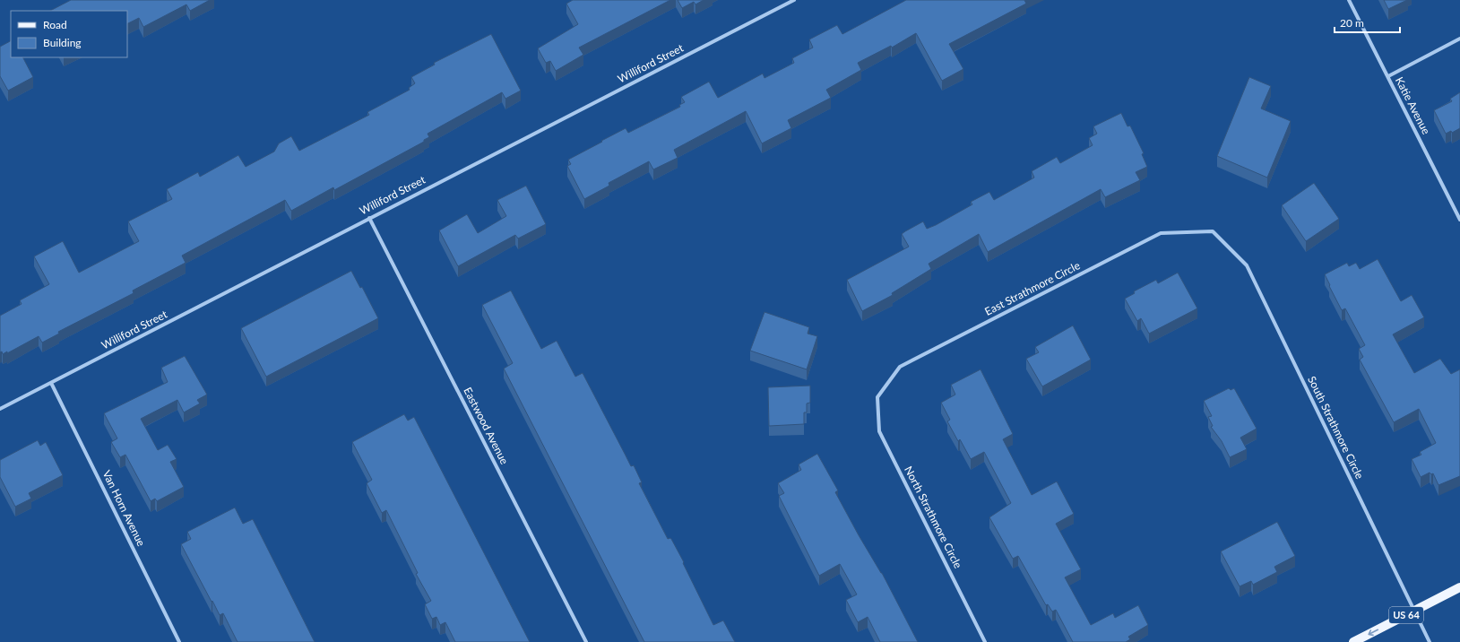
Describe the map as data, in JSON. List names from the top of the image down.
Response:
{
  "streets": {
    "main road": ["US 64"],
    "street": [
      "Williford Street",
      "Katie Avenue",
      "East Strathmore Circle",
      "Eastwood Avenue",
      "South Strathmore Circle",
      "Van Horn Avenue",
      "North Strathmore Circle"
    ]
  },
  "crossings": [
    ["Williford Street", "Eastwood Avenue"],
    ["Williford Street", "Van Horn Avenue"],
    ["East Strathmore Circle", "South Strathmore Circle"],
    ["East Strathmore Circle", "North Strathmore Circle"],
    ["South Strathmore Circle", "US 64"]
  ],
  "legend": ["Road", "Building"],
  "scale_bar": "20 m"
}
